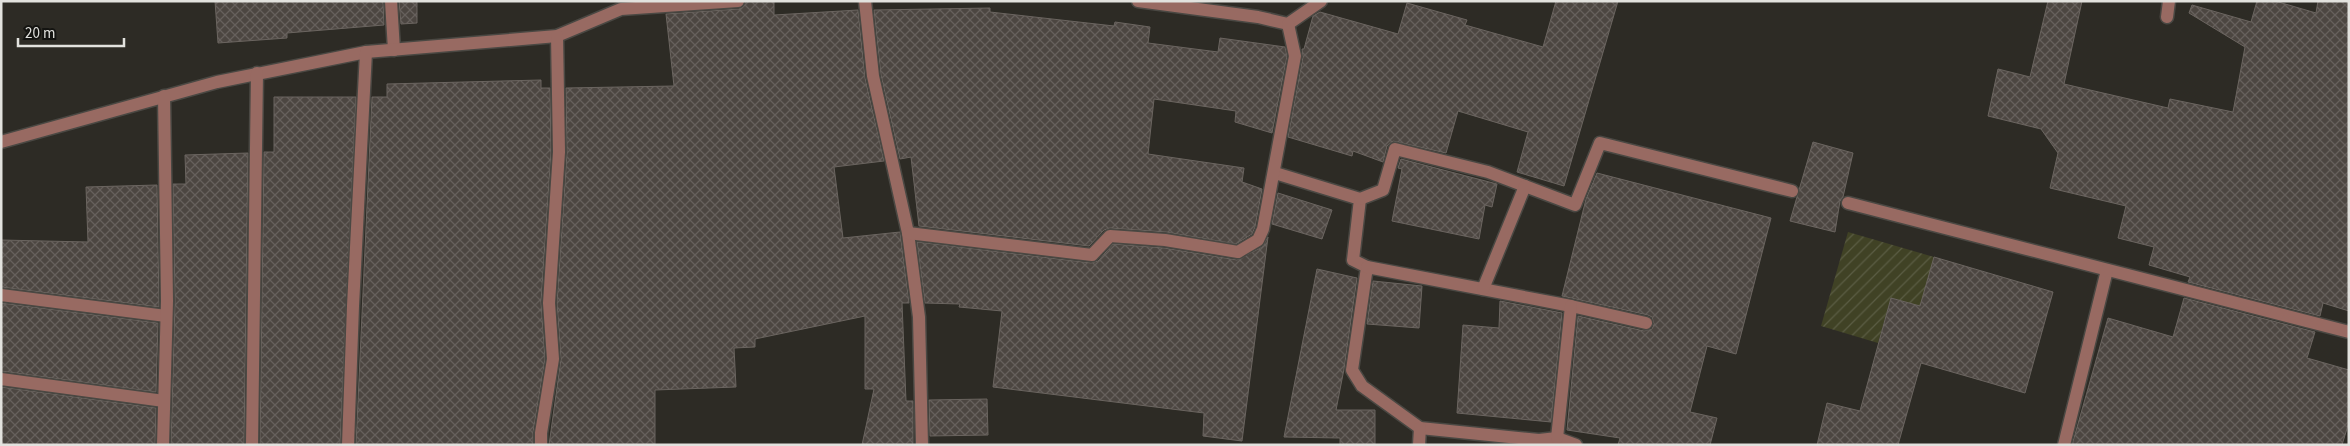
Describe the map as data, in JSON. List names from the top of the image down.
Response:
{
  "scale_bar": "20 m"
}
